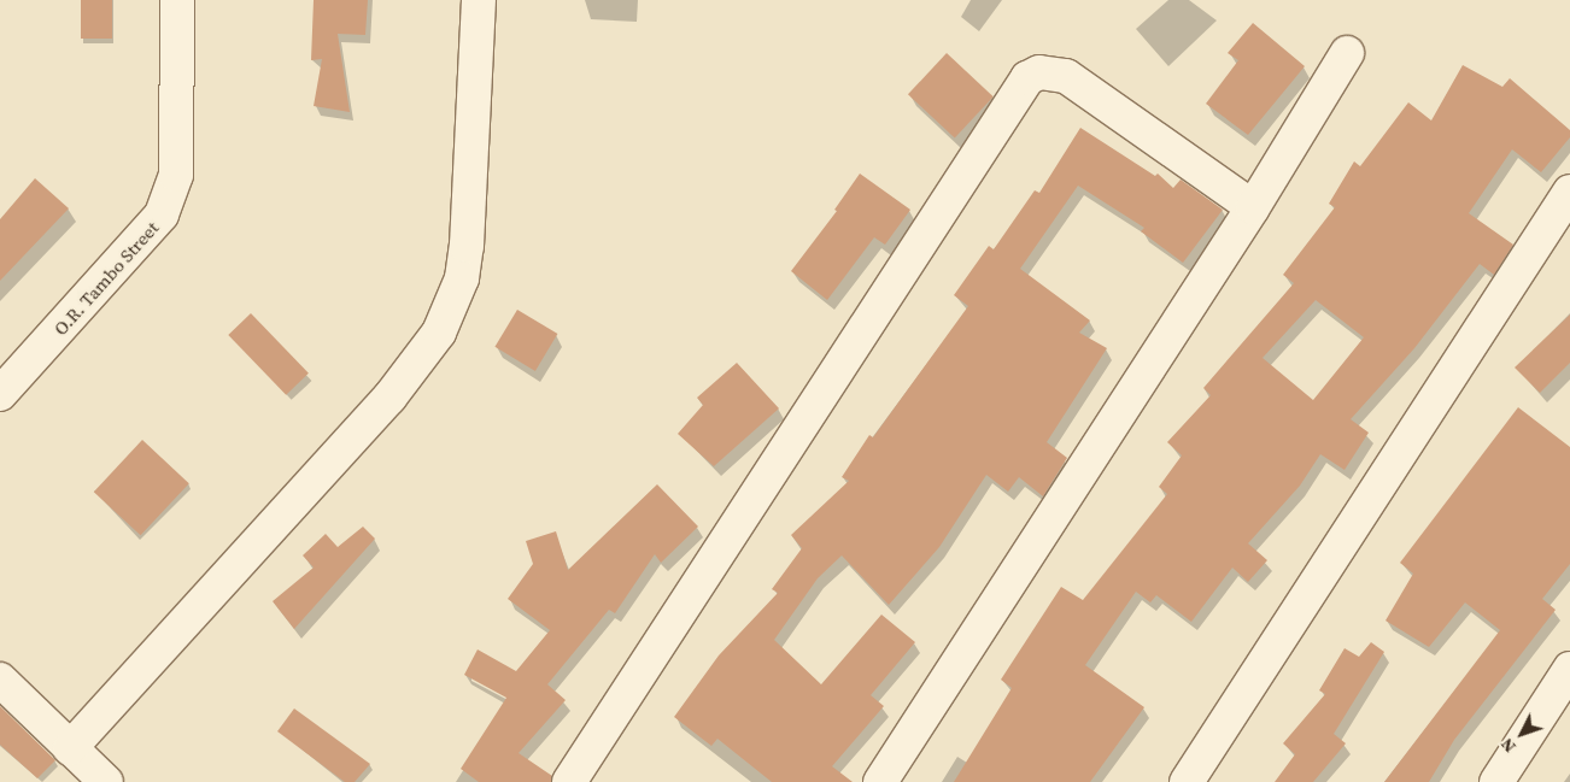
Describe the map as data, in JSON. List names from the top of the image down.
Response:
{
  "streets": {
    "street": ["O.R. Tambo Street"]
  },
  "north": "bottom left"
}
